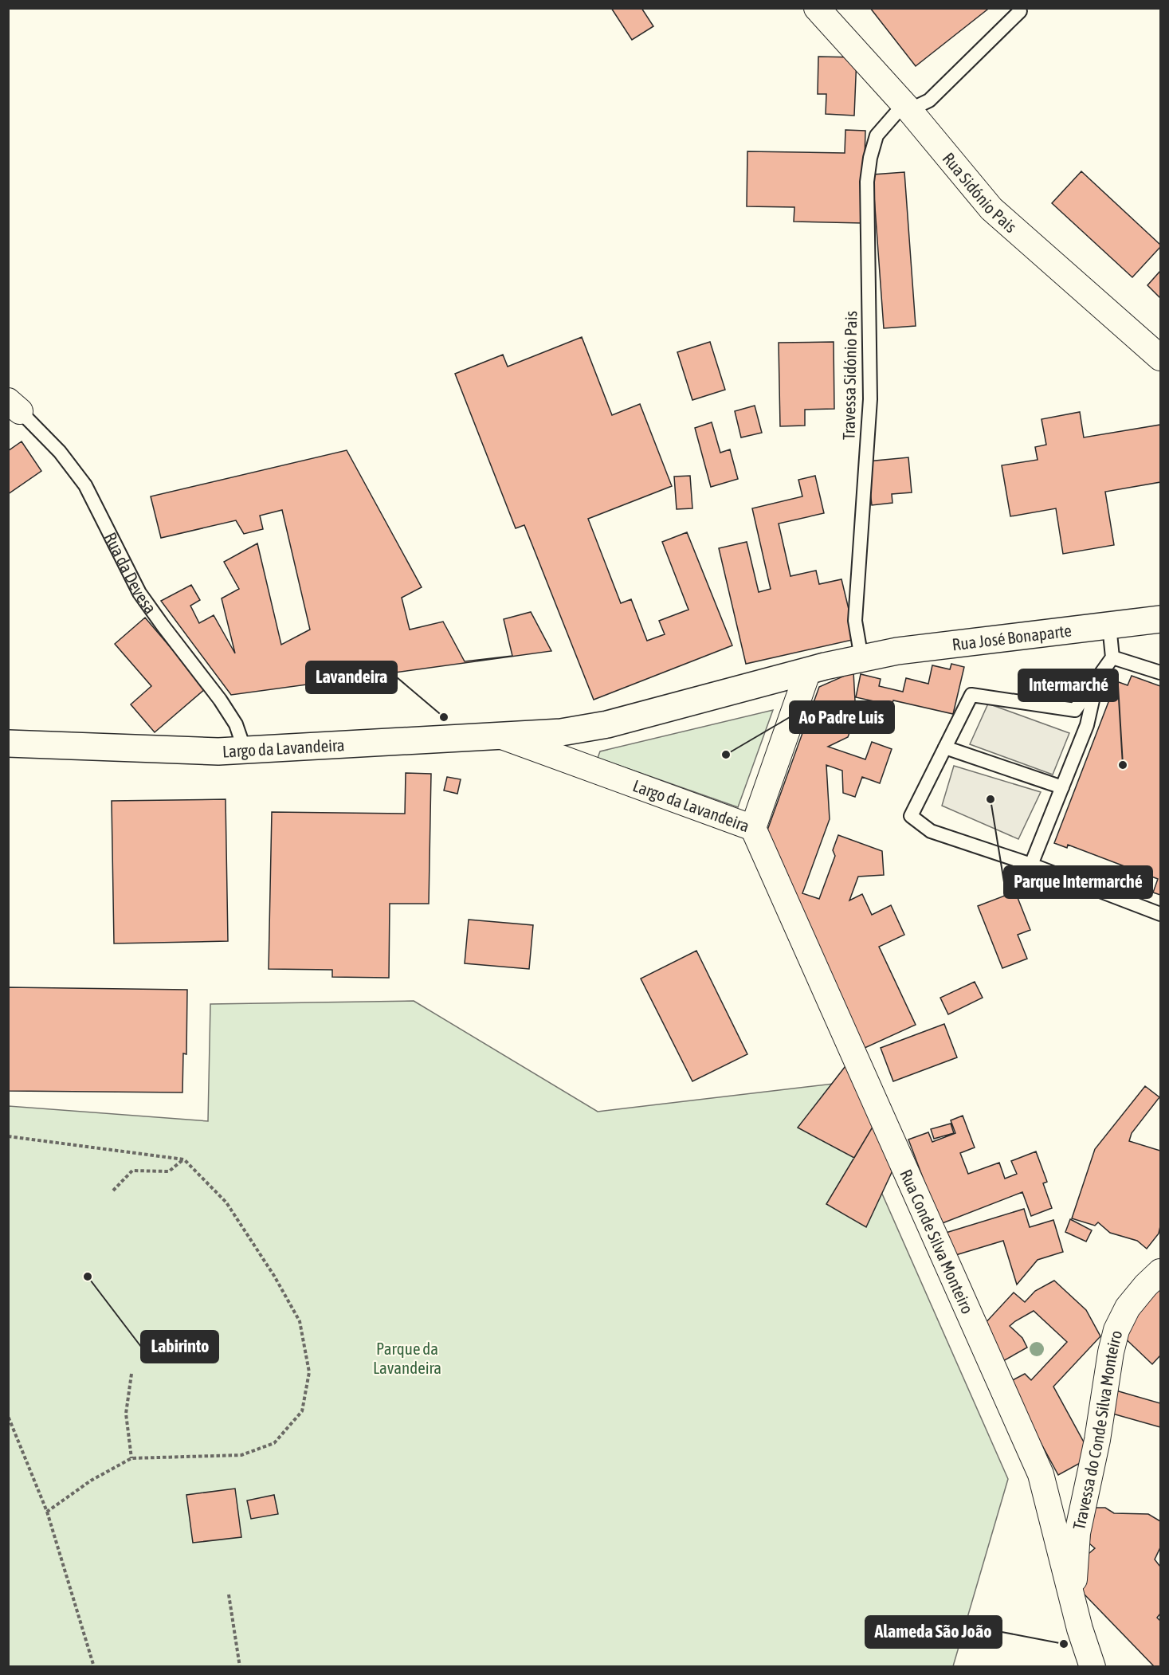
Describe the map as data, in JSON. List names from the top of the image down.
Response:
{
  "streets": {
    "main road": ["Rua José Bonaparte", "Largo da Lavandeira"],
    "street": ["Rua Sidónio Pais", "Rua Conde Silva Monteiro", "Travessa do Conde Silva Monteiro"],
    "lane": ["Travessa Sidónio Pais", "Rua da Devesa"]
  },
  "crossings": [
    ["Rua Sidónio Pais", "Travessa Sidónio Pais"],
    ["Travessa Sidónio Pais", "Rua José Bonaparte"],
    ["Travessa Sidónio Pais", "Largo da Lavandeira"],
    ["Rua da Devesa", "Largo da Lavandeira"],
    ["Rua José Bonaparte", "Largo da Lavandeira"],
    ["Largo da Lavandeira", "Rua Conde Silva Monteiro"],
    ["Rua Conde Silva Monteiro", "Travessa do Conde Silva Monteiro"]
  ],
  "parks": ["Parque da Lavandeira"],
  "places": [
    "Lavandeira",
    "Ao Padre Luis",
    "Intermarché",
    "Parque Intermarché",
    "Labirinto",
    "Alameda São João"
  ]
}
